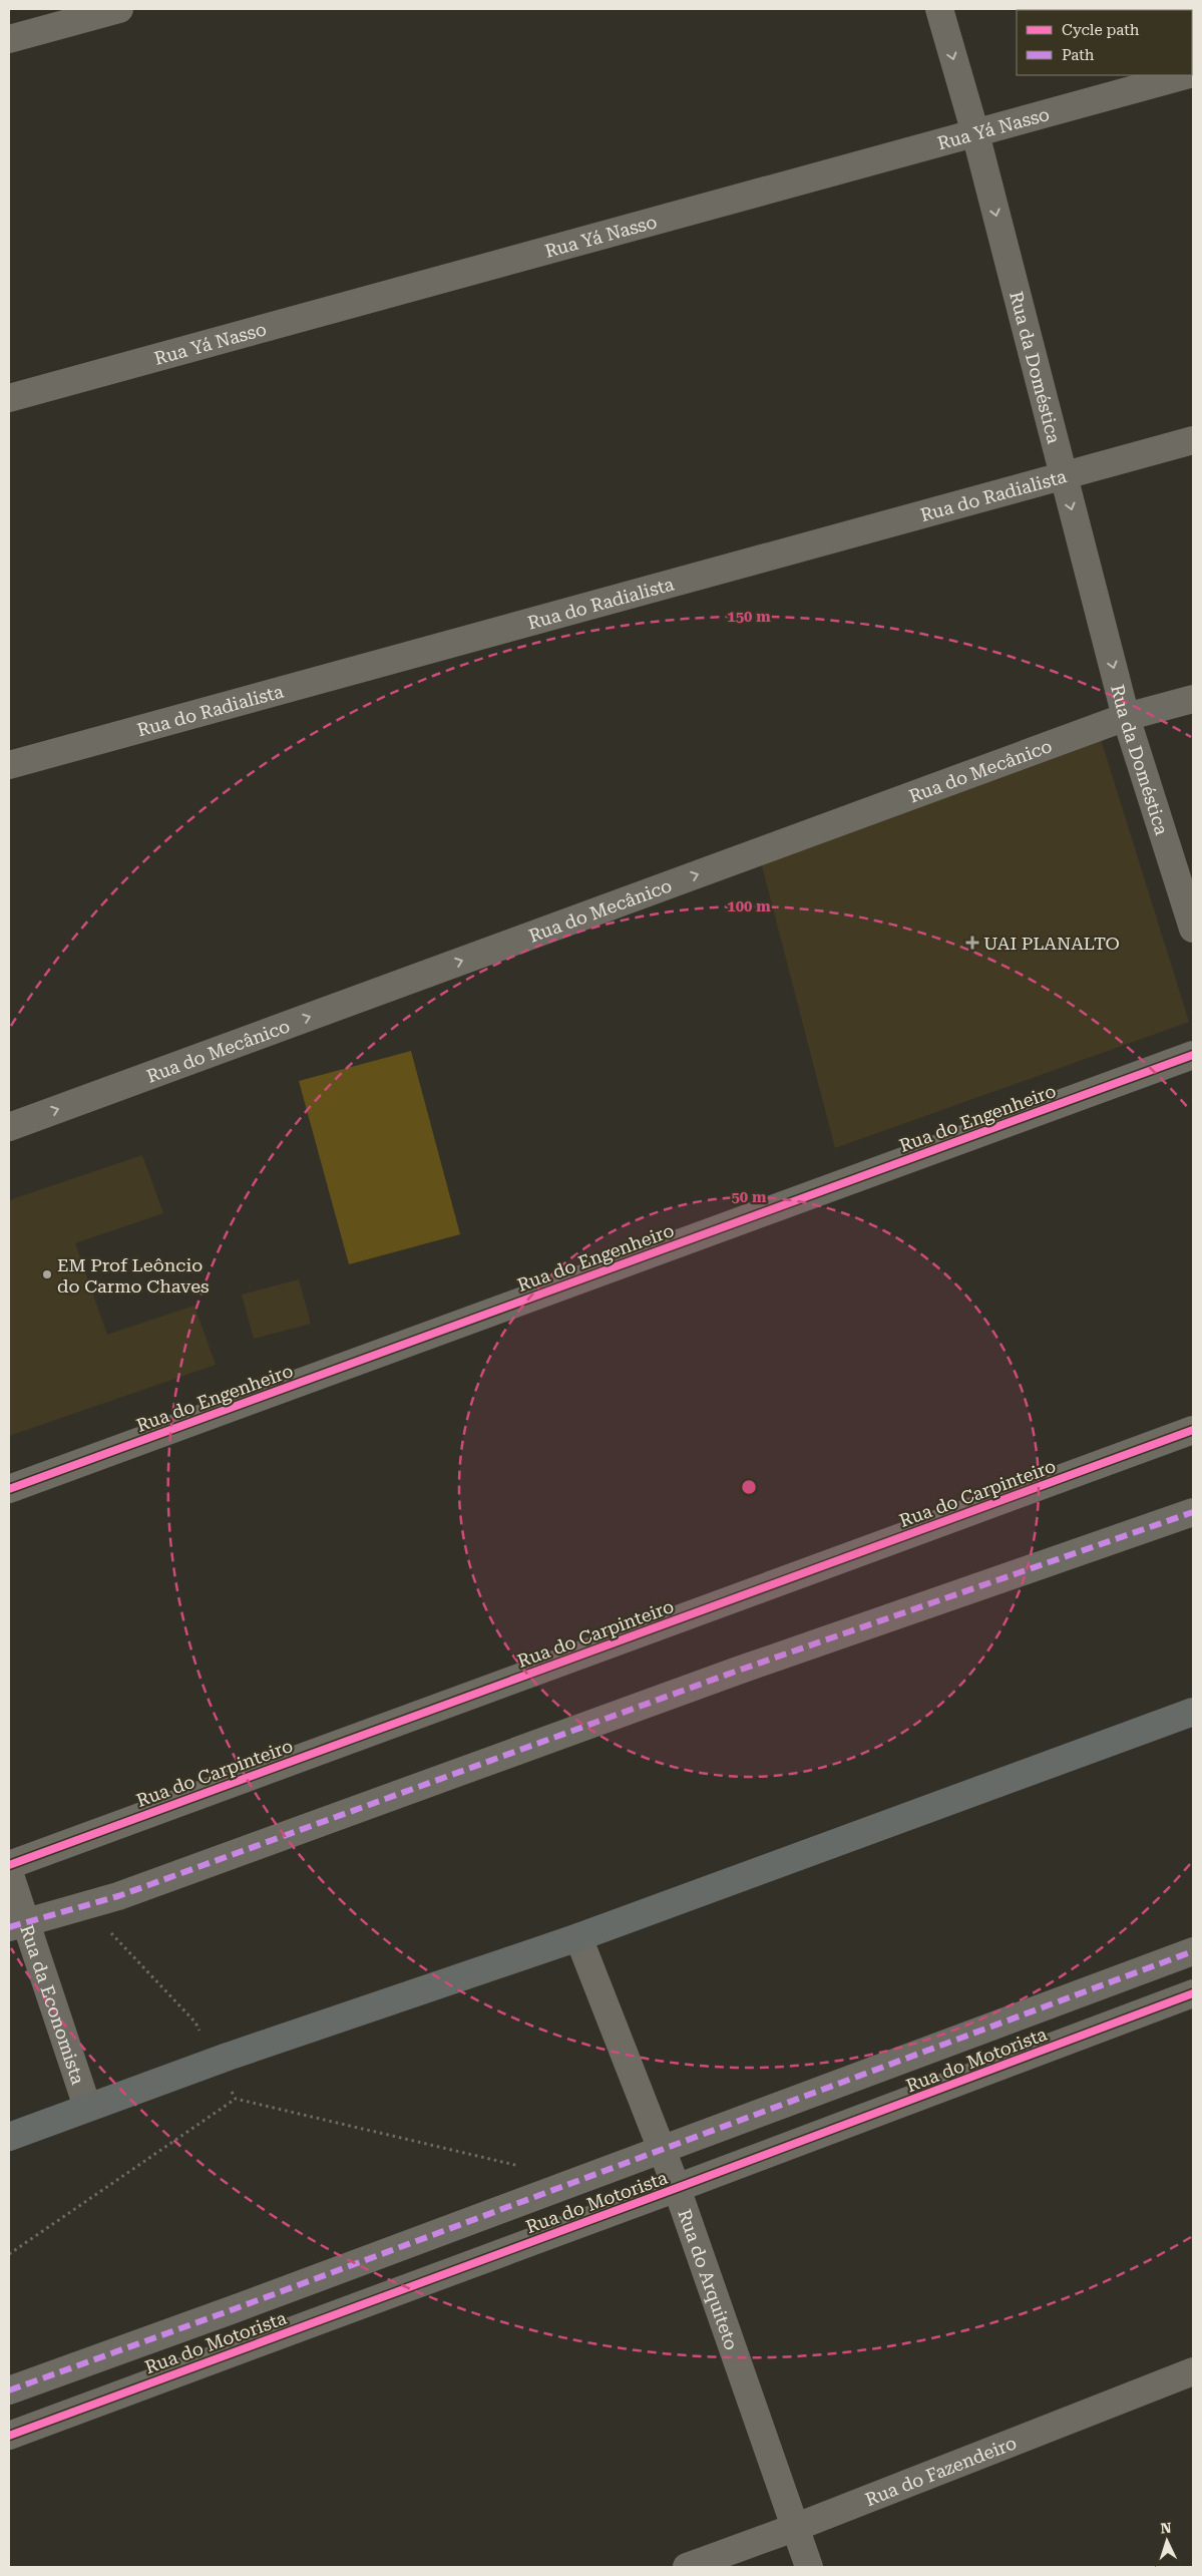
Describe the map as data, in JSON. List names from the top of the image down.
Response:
{
  "streets": {
    "street": [
      "Rua Yá Nasso",
      "Rua da Doméstica",
      "Rua do Radialista",
      "Rua do Mecânico",
      "Rua do Engenheiro",
      "Rua do Carpinteiro",
      "Rua da Economista",
      "Rua do Motorista",
      "Rua do Arquiteto",
      "Rua do Fazendeiro"
    ]
  },
  "crossings": [
    ["Rua Yá Nasso", "Rua da Doméstica"],
    ["Rua da Doméstica", "Rua do Radialista"],
    ["Rua da Doméstica", "Rua do Mecânico"],
    ["Rua do Motorista", "Rua do Arquiteto"],
    ["Rua do Arquiteto", "Rua do Fazendeiro"]
  ],
  "one_way": ["Rua da Doméstica", "Rua do Mecânico"],
  "places": {
    "health": ["UAI PLANALTO"],
    "other": ["EM Prof Leôncio do Carmo Chaves"]
  },
  "legend": ["Cycle path", "Path"],
  "north": "top",
  "rings": ["150 m", "100 m", "50 m"]
}
